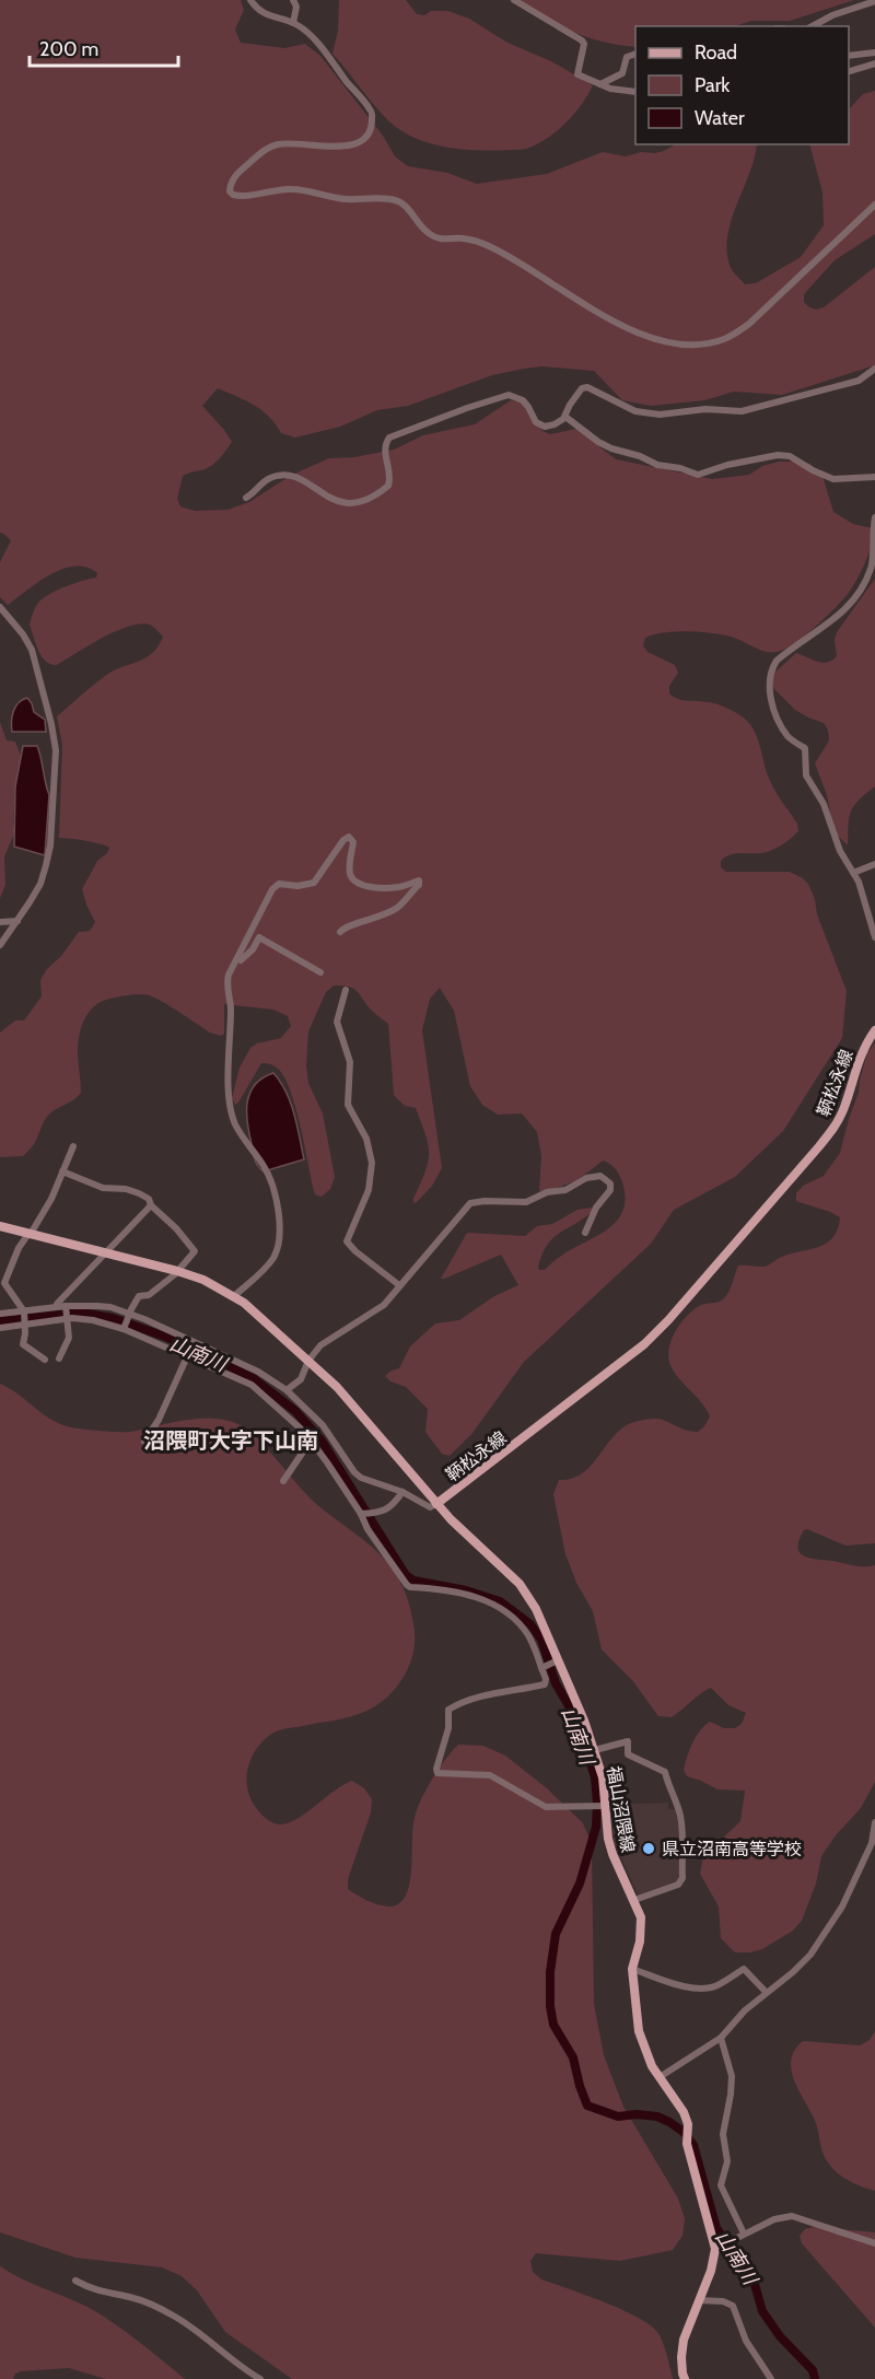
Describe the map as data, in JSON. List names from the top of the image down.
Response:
{
  "streets": {
    "main road": ["鞆松永線", "福山沼隈線"]
  },
  "crossings": [
    ["鞆松永線", "福山沼隈線"]
  ],
  "districts": ["沼隈町大字下山南"],
  "water": ["山南川"],
  "places": ["県立沼南高等学校"],
  "legend": ["Road", "Park", "Water"],
  "scale_bar": "200 m"
}
